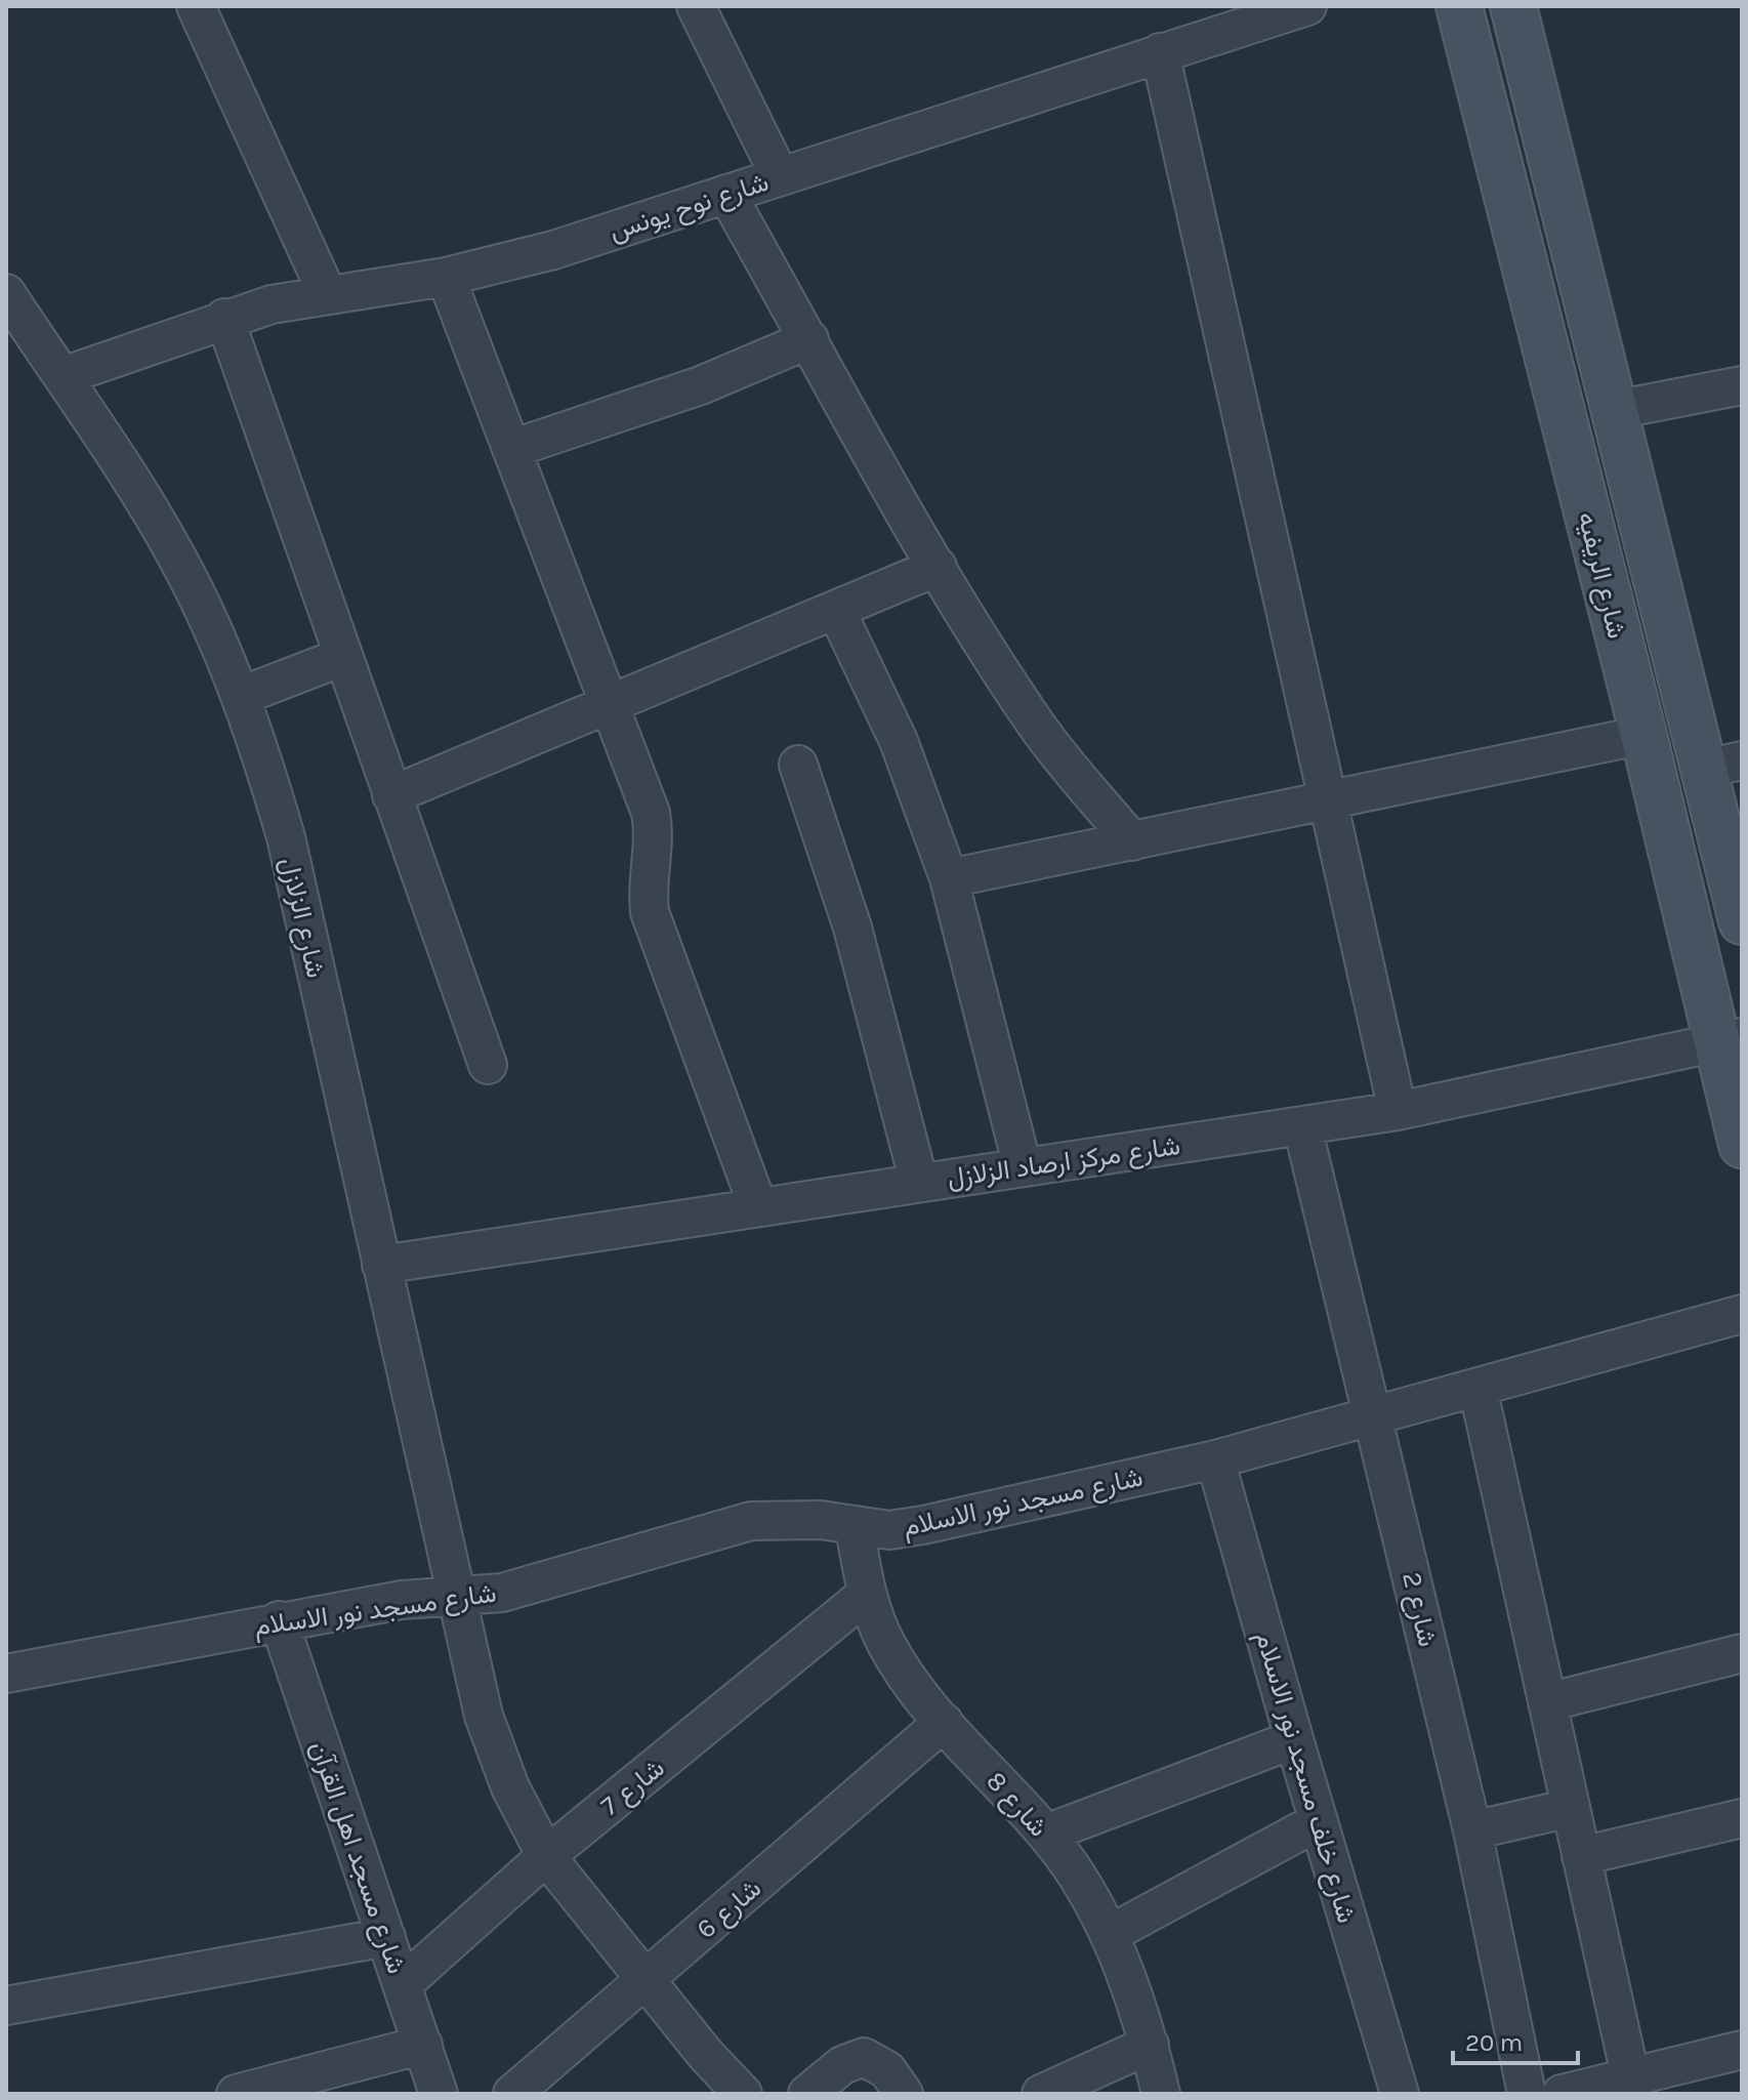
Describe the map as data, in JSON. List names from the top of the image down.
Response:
{
  "streets": {
    "street": [
      "شارع نوح يونس",
      "شارع الريفيه",
      "شارع الزلازل",
      "شارع مركز ارصاد الزلازل",
      "شارع مسجد نور الاسلام",
      "شارع 2",
      "شارع خلف مسجد نور الاسلام",
      "شارع 7",
      "شارع 8",
      "شارع مسجد اهل القرآن",
      "شارع 6"
    ]
  },
  "crossings": [
    ["شارع نوح يونس", "شارع الزلازل"],
    ["شارع الريفيه", "شارع مركز ارصاد الزلازل"],
    ["شارع الزلازل", "شارع مركز ارصاد الزلازل"],
    ["شارع الزلازل", "شارع مسجد نور الاسلام"],
    ["شارع الزلازل", "شارع 7"],
    ["شارع الزلازل", "شارع 6"],
    ["شارع مركز ارصاد الزلازل", "شارع 2"],
    ["شارع مسجد نور الاسلام", "شارع 2"],
    ["شارع مسجد نور الاسلام", "شارع خلف مسجد نور الاسلام"],
    ["شارع مسجد نور الاسلام", "شارع 8"],
    ["شارع مسجد نور الاسلام", "شارع مسجد اهل القرآن"],
    ["شارع 7", "شارع 8"],
    ["شارع 7", "شارع مسجد اهل القرآن"],
    ["شارع 8", "شارع 6"]
  ],
  "scale_bar": "20 m"
}
